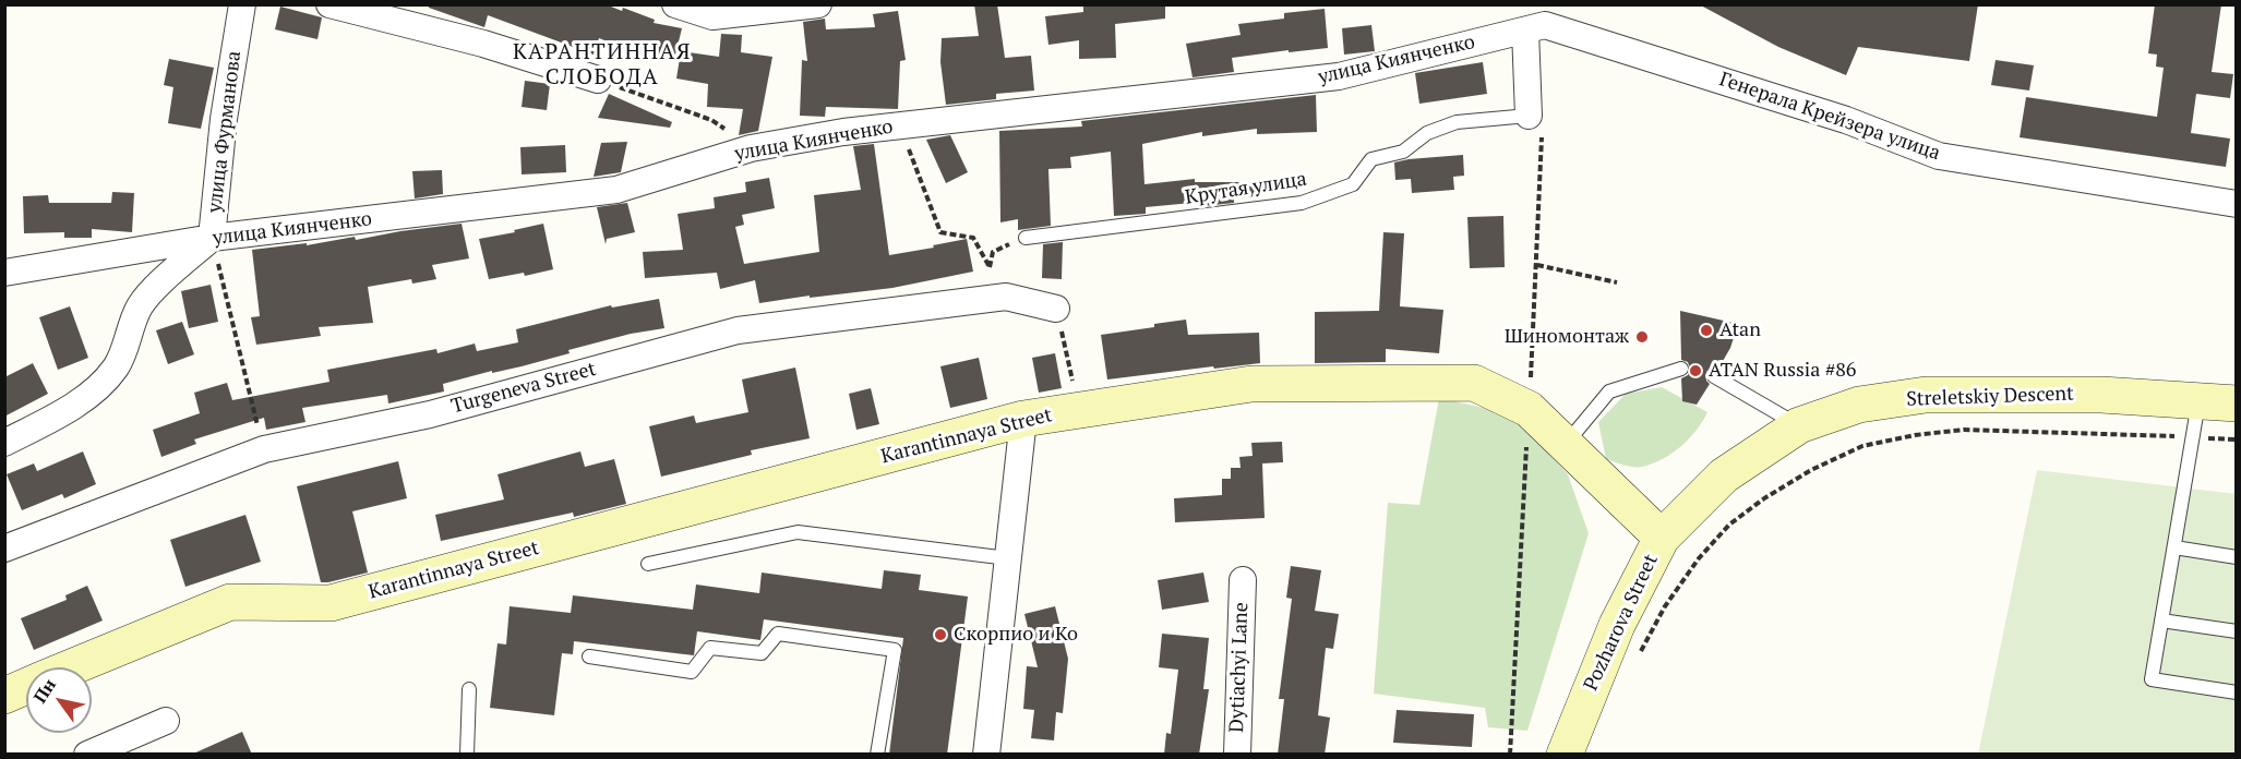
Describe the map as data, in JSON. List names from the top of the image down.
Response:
{
  "streets": {
    "main road": ["Streletskiy Descent", "Karantinnaya Street", "Pozharova Street"],
    "street": [
      "улица Киянченко",
      "Генерала Крейзера улица",
      "улица Фурманова",
      "Turgeneva Street",
      "Dytiachyi Lane"
    ],
    "lane": ["Крутая улица"]
  },
  "crossings": [
    ["улица Киянченко", "Генерала Крейзера улица"],
    ["улица Киянченко", "улица Фурманова"],
    ["улица Фурманова", "Turgeneva Street"],
    ["Streletskiy Descent", "Pozharova Street"],
    ["Karantinnaya Street", "Pozharova Street"]
  ],
  "districts": ["КАРАНТИННАЯ СЛОБОДА"],
  "places": [
    "Atan",
    "Шиномонтаж",
    "ATAN Russia #86",
    "Скорпио и Ко"
  ],
  "north": "top left"
}
